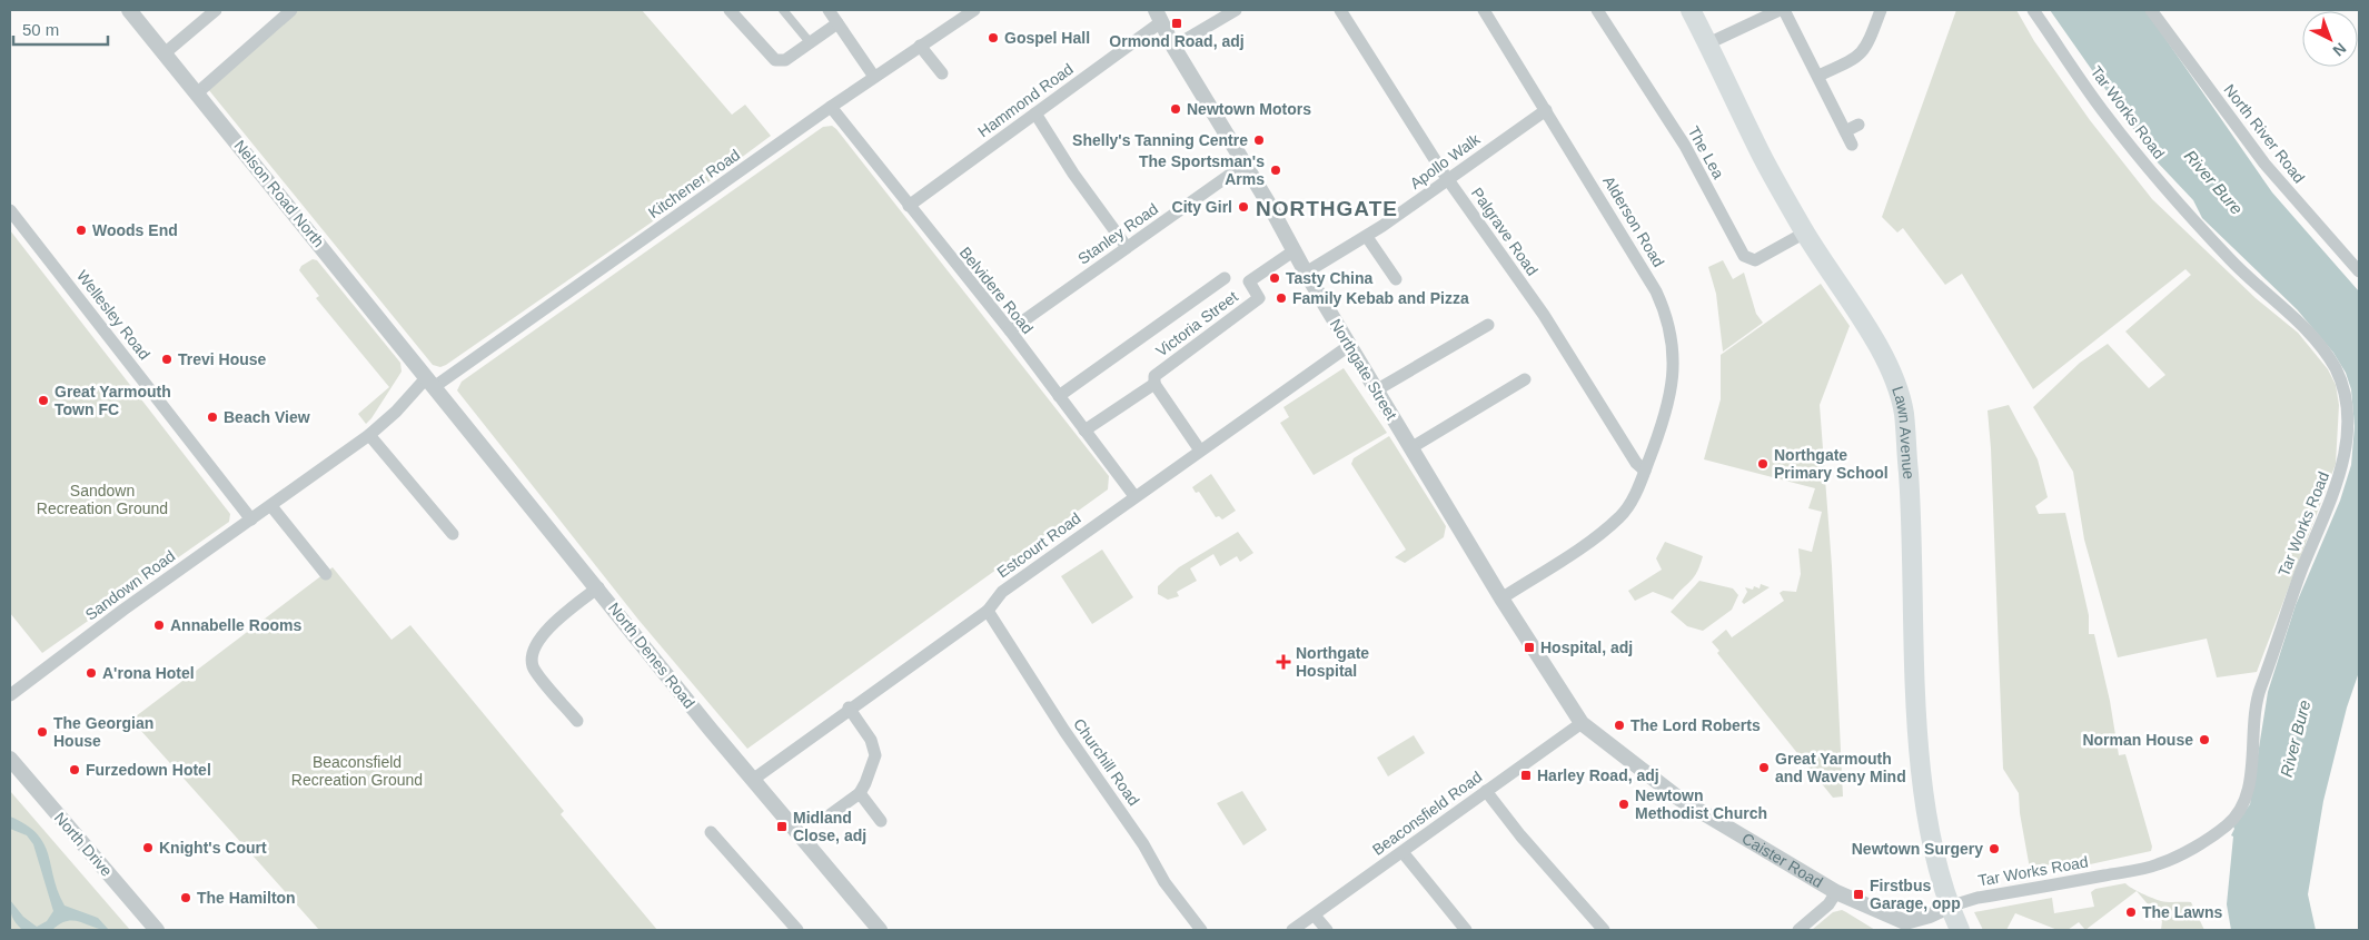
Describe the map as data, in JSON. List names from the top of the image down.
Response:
{
  "streets": {
    "main road": ["Lawn Avenue"],
    "street": [
      "Hammond Road",
      "Tar Works Road",
      "North River Road",
      "The Lea",
      "Apollo Walk",
      "Kitchener Road",
      "Nelson Road North",
      "Alderson Road",
      "Palgrave Road",
      "Stanley Road",
      "Belvidere Road",
      "Wellesley Road",
      "Victoria Street",
      "Northgate Street",
      "Estcourt Road",
      "Sandown Road",
      "North Denes Road",
      "Churchill Road",
      "Beaconsfield Road",
      "North Drive",
      "Caister Road"
    ]
  },
  "crossings": [
    ["Hammond Road", "Belvidere Road"],
    ["Hammond Road", "Northgate Street"],
    ["Tar Works Road", "Lawn Avenue"],
    ["Tar Works Road", "Caister Road"],
    ["The Lea", "Lawn Avenue"],
    ["Apollo Walk", "Alderson Road"],
    ["Apollo Walk", "Palgrave Road"],
    ["Apollo Walk", "Northgate Street"],
    ["Kitchener Road", "Nelson Road North"],
    ["Kitchener Road", "Belvidere Road"],
    ["Kitchener Road", "Sandown Road"],
    ["Kitchener Road", "North Denes Road"],
    ["Nelson Road North", "Sandown Road"],
    ["Nelson Road North", "North Denes Road"],
    ["Alderson Road", "Palgrave Road"],
    ["Alderson Road", "Northgate Street"],
    ["Stanley Road", "Belvidere Road"],
    ["Stanley Road", "Northgate Street"],
    ["Belvidere Road", "Estcourt Road"],
    ["Wellesley Road", "Sandown Road"],
    ["Victoria Street", "Northgate Street"],
    ["Northgate Street", "Estcourt Road"],
    ["Northgate Street", "Beaconsfield Road"],
    ["Northgate Street", "Caister Road"],
    ["Lawn Avenue", "Caister Road"],
    ["Estcourt Road", "North Denes Road"],
    ["Estcourt Road", "Churchill Road"],
    ["Sandown Road", "North Denes Road"],
    ["Beaconsfield Road", "Caister Road"]
  ],
  "districts": ["NORTHGATE"],
  "water": ["River Bure"],
  "parks": ["Sandown Recreation Ground", "Beaconsfield Recreation Ground"],
  "places": {
    "transit": [
      "Ormond Road, adj",
      "Hospital, adj",
      "Harley Road, adj",
      "Midland Close, adj",
      "Firstbus Garage, opp"
    ],
    "other": [
      "Gospel Hall",
      "Newtown Motors",
      "Shelly's Tanning Centre",
      "The Sportsman's Arms",
      "City Girl",
      "Woods End",
      "Tasty China",
      "Family Kebab and Pizza",
      "Trevi House",
      "Great Yarmouth Town FC",
      "Beach View",
      "Northgate Primary School",
      "Annabelle Rooms",
      "A'rona Hotel",
      "The Lord Roberts",
      "The Georgian House",
      "Norman House",
      "Great Yarmouth and Waveny Mind",
      "Furzedown Hotel",
      "Newtown Methodist Church",
      "Knight's Court",
      "Newtown Surgery",
      "The Hamilton",
      "The Lawns"
    ],
    "health": ["Northgate Hospital"]
  },
  "scale_bar": "50 m",
  "north": "bottom right"
}
